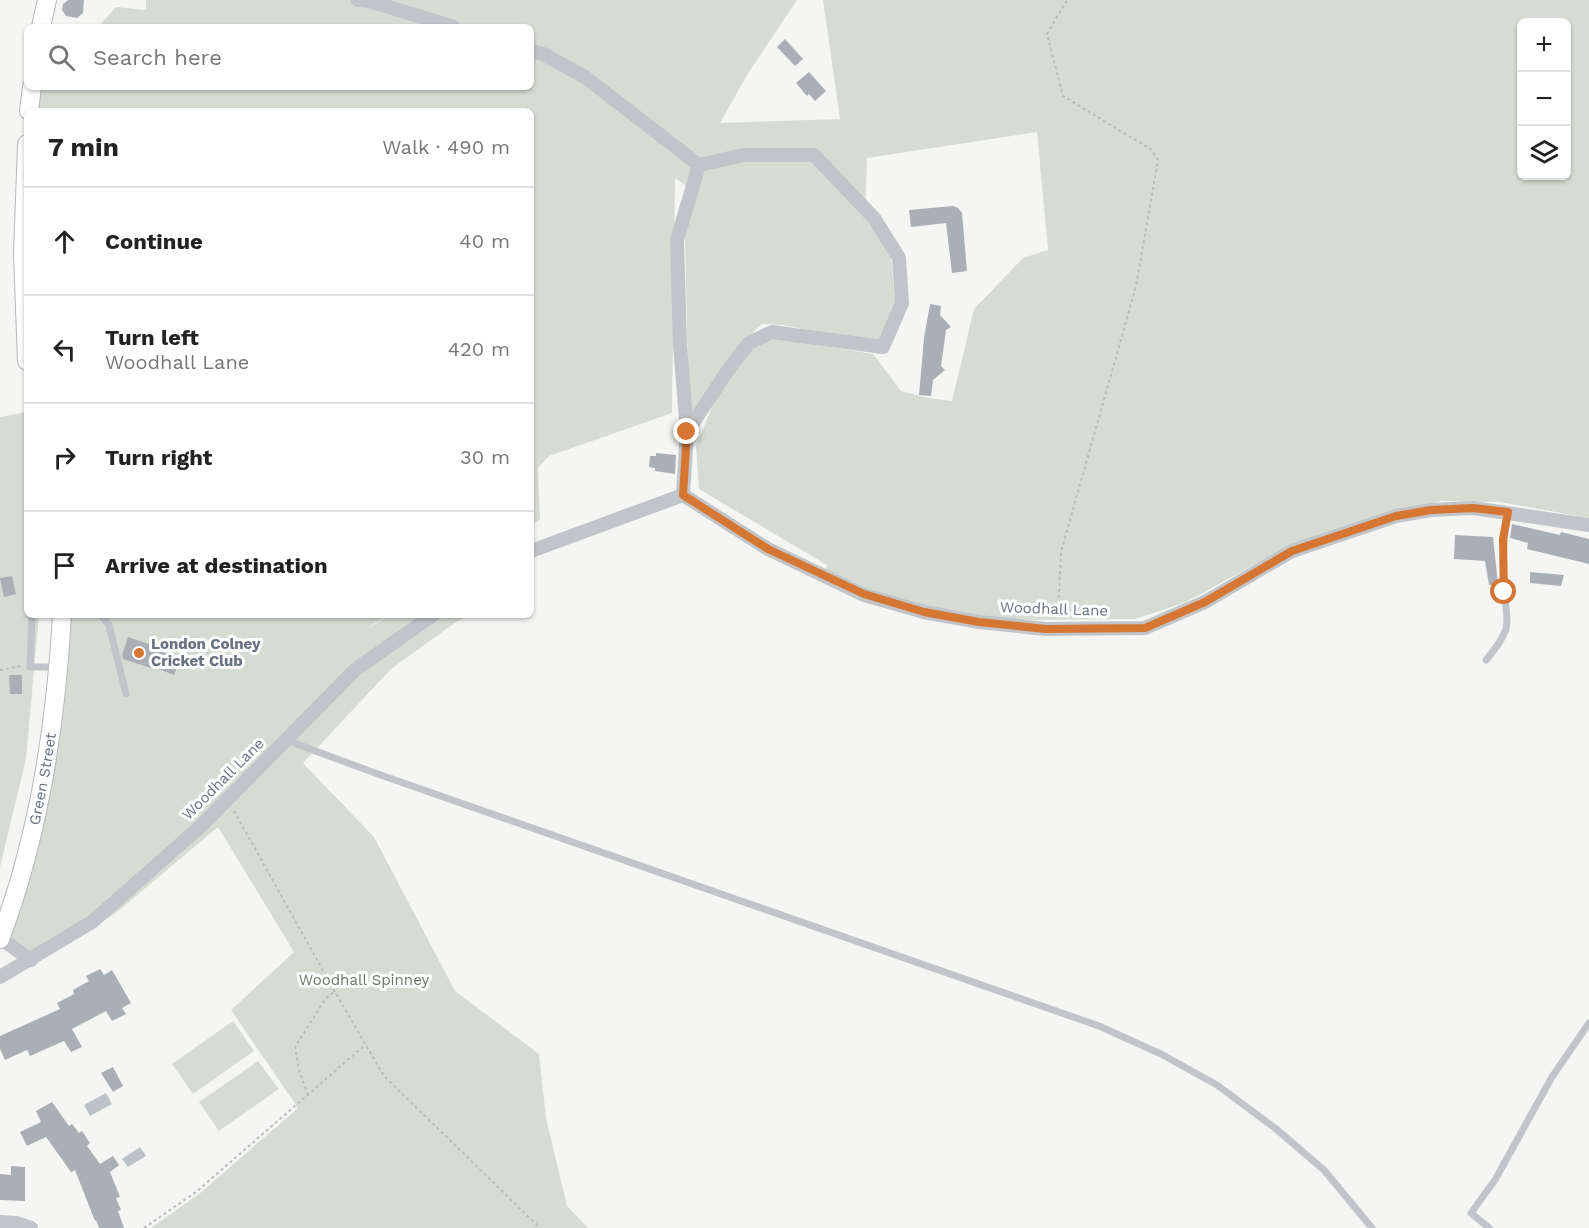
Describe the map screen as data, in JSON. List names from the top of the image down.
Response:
{
  "streets": {
    "main road": ["Green Street"],
    "street": ["Woodhall Lane"]
  },
  "parks": ["Woodhall Spinney"],
  "places": ["London Colney Cricket Club"],
  "page": {
    "map_buttons": ["+", "−"],
    "search": "Search here",
    "heading": ["7 min", "Walk · 490 m"],
    "list": [
      ["Continue", "40 m"],
      ["Turn left", "Woodhall Lane", "420 m"],
      ["Turn right", "30 m"],
      "Arrive at destination"
    ]
  }
}
